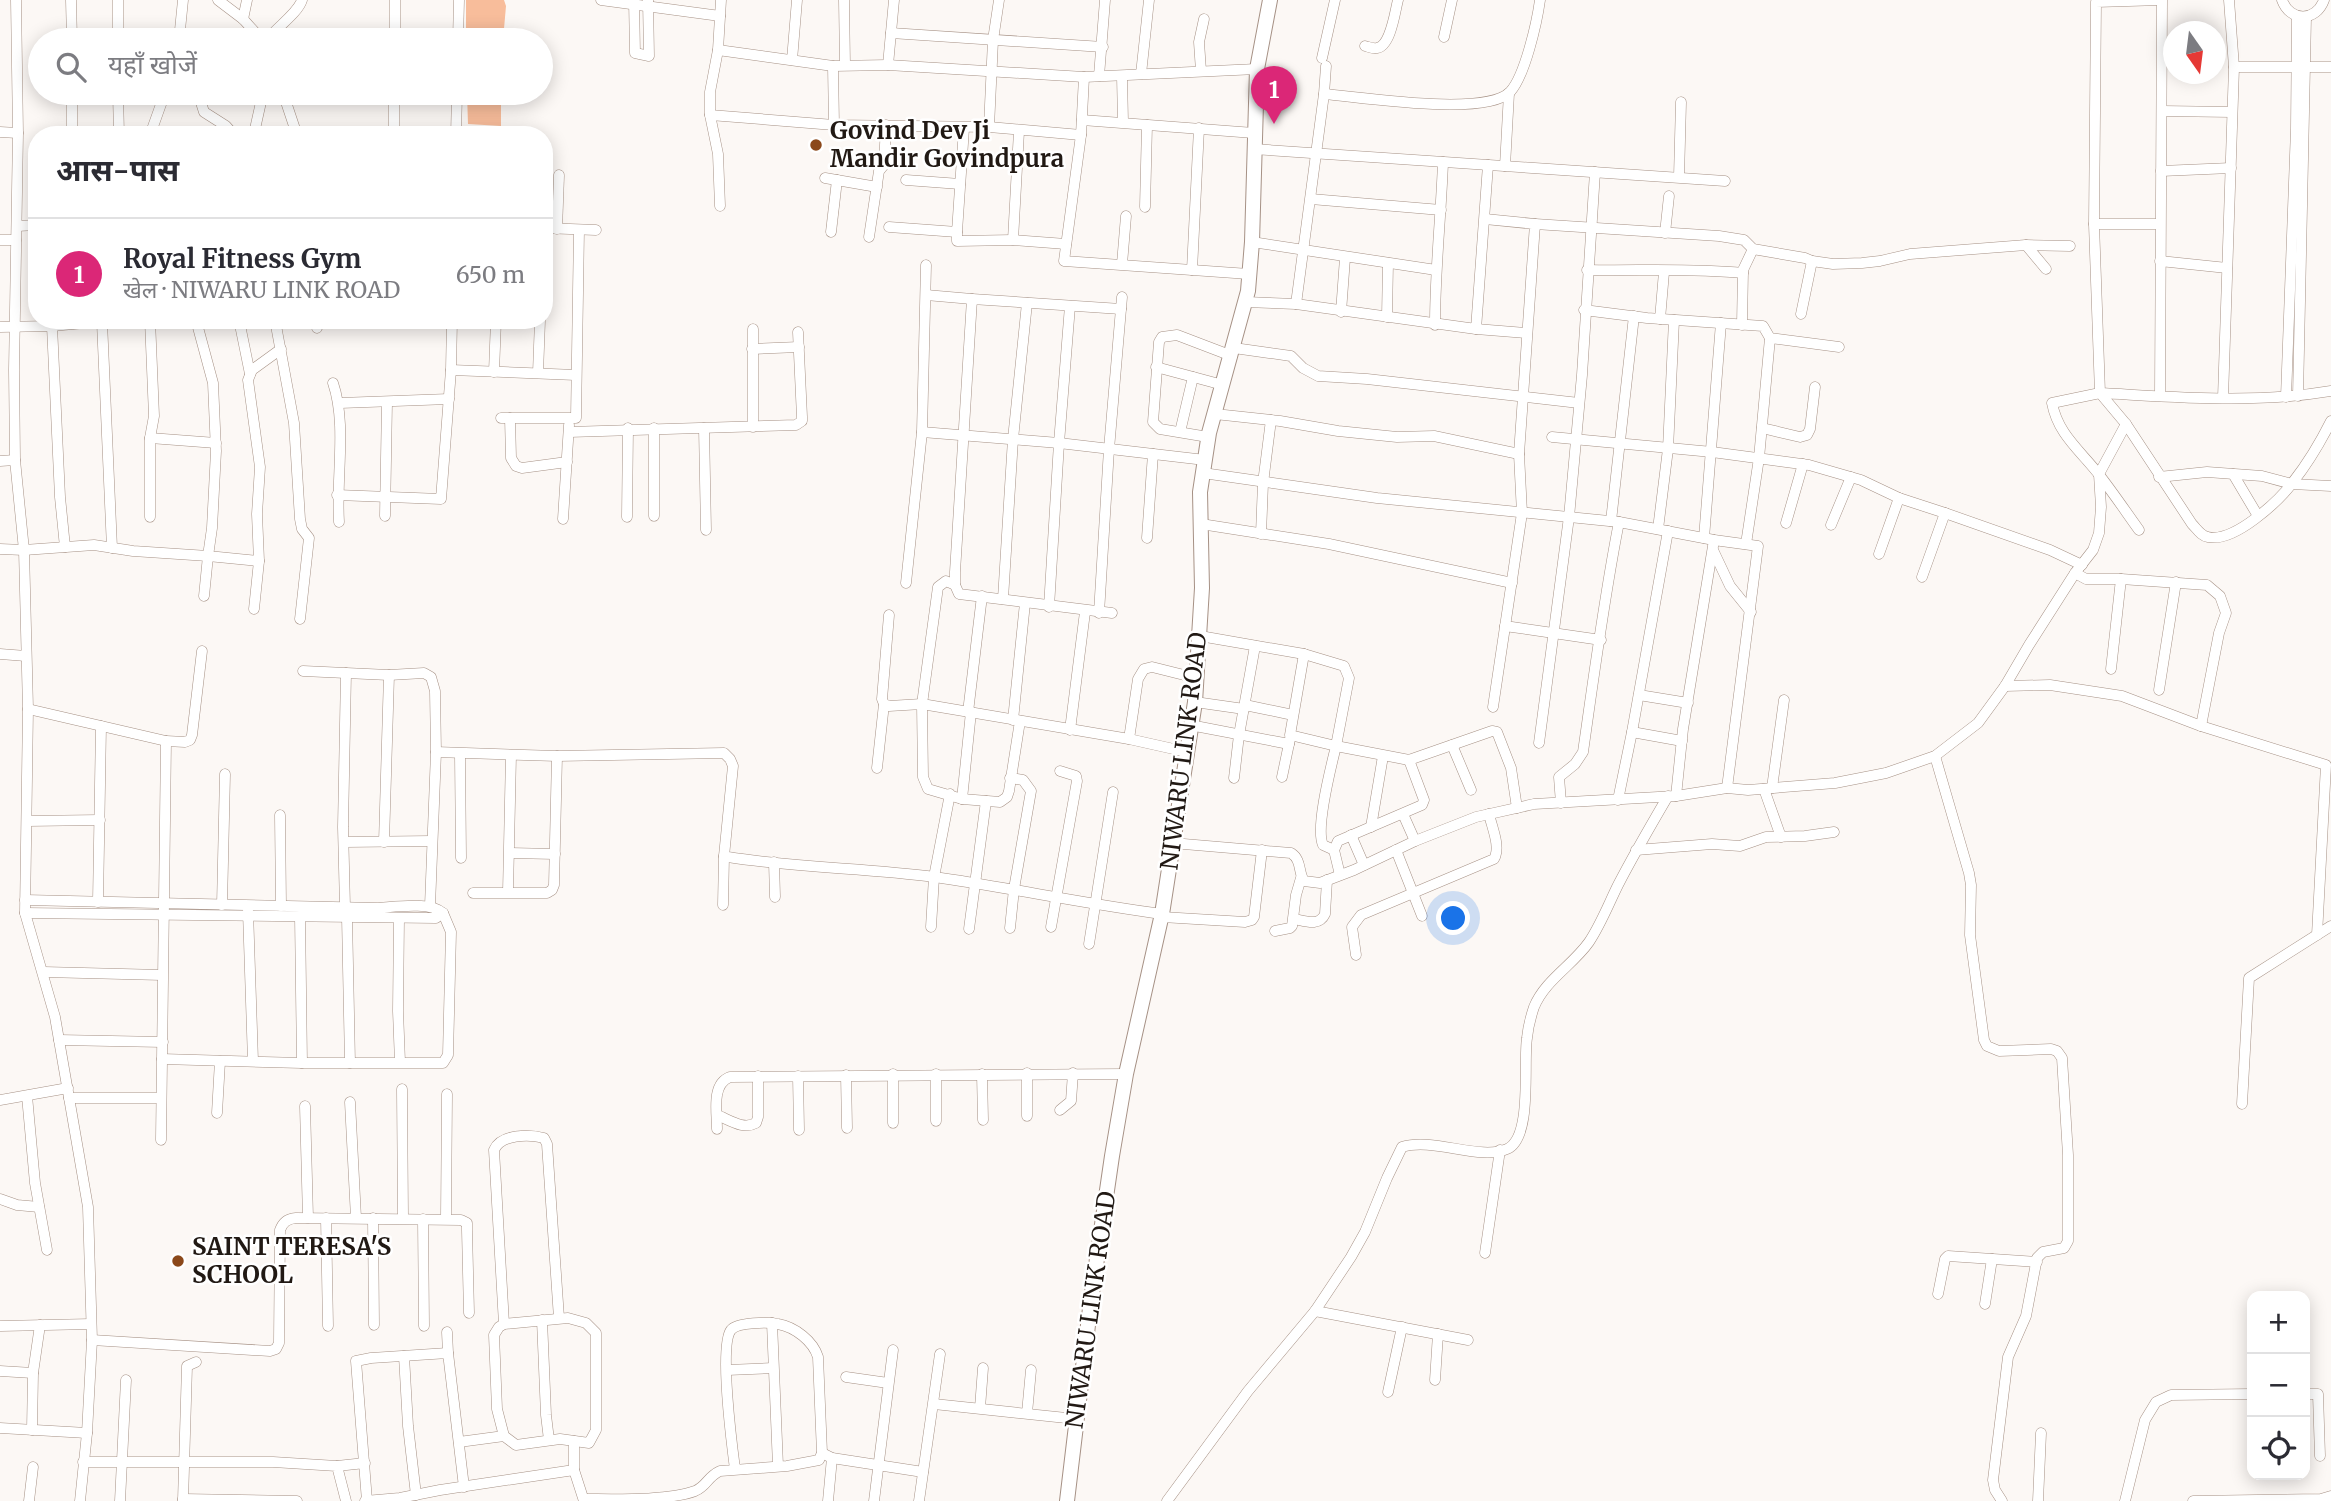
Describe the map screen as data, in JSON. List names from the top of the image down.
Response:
{
  "streets": {
    "street": ["NIWARU LINK ROAD"]
  },
  "places": ["Govind Dev Ji Mandir Govindpura", "SAINT TERESA'S SCHOOL"],
  "north": "bottom",
  "page": {
    "search": "यहाँ खोजें",
    "pins": "1",
    "heading": "आस-पास",
    "list": [
      {
        "mark": "1",
        "name": "Royal Fitness Gym",
        "note": "खेल · NIWARU LINK ROAD",
        "value": "650 m"
      }
    ],
    "map_buttons": ["+", "−"]
  }
}
